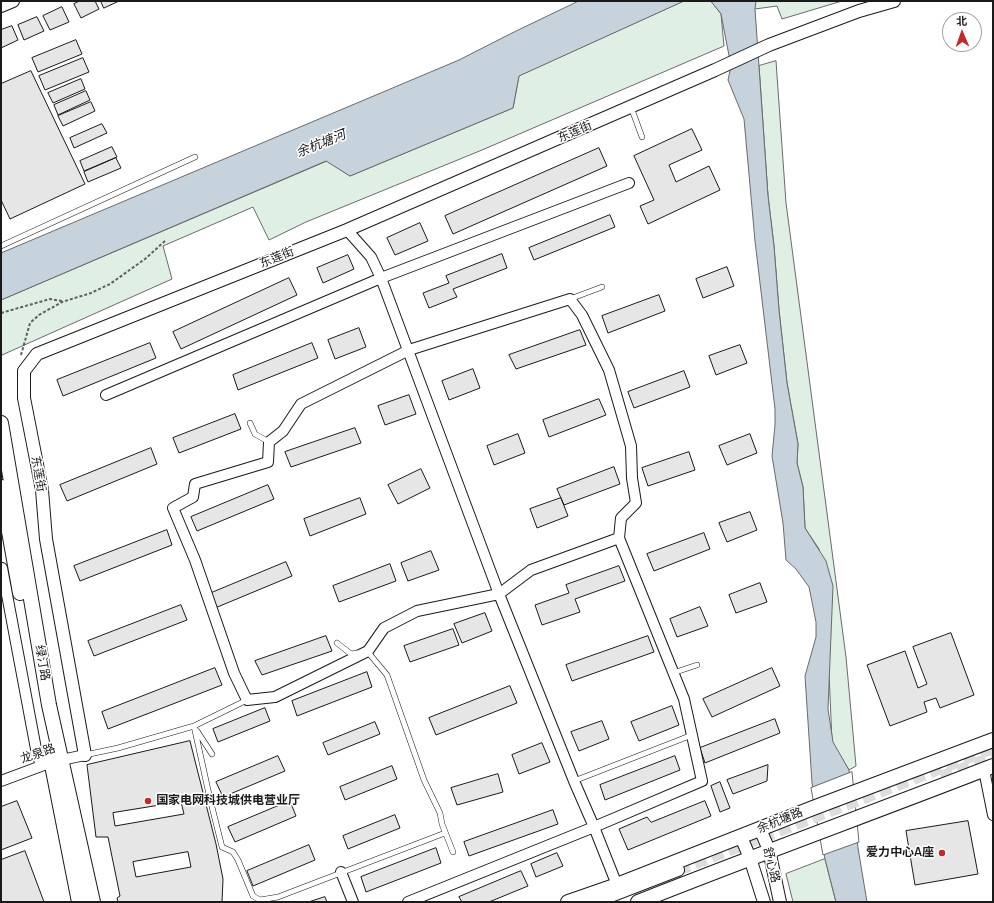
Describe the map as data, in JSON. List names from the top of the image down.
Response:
{
  "streets": {
    "main road": ["绿汀路", "余杭塘路"],
    "street": ["东莲街", "龙泉路", "舒心路"]
  },
  "crossings": [
    ["东莲街", "龙泉路"],
    ["绿汀路", "龙泉路"],
    ["余杭塘路", "舒心路"]
  ],
  "water": ["余杭塘河"],
  "places": ["国家电网科技城供电营业厅", "爱力中心A座"],
  "north": "top"
}
